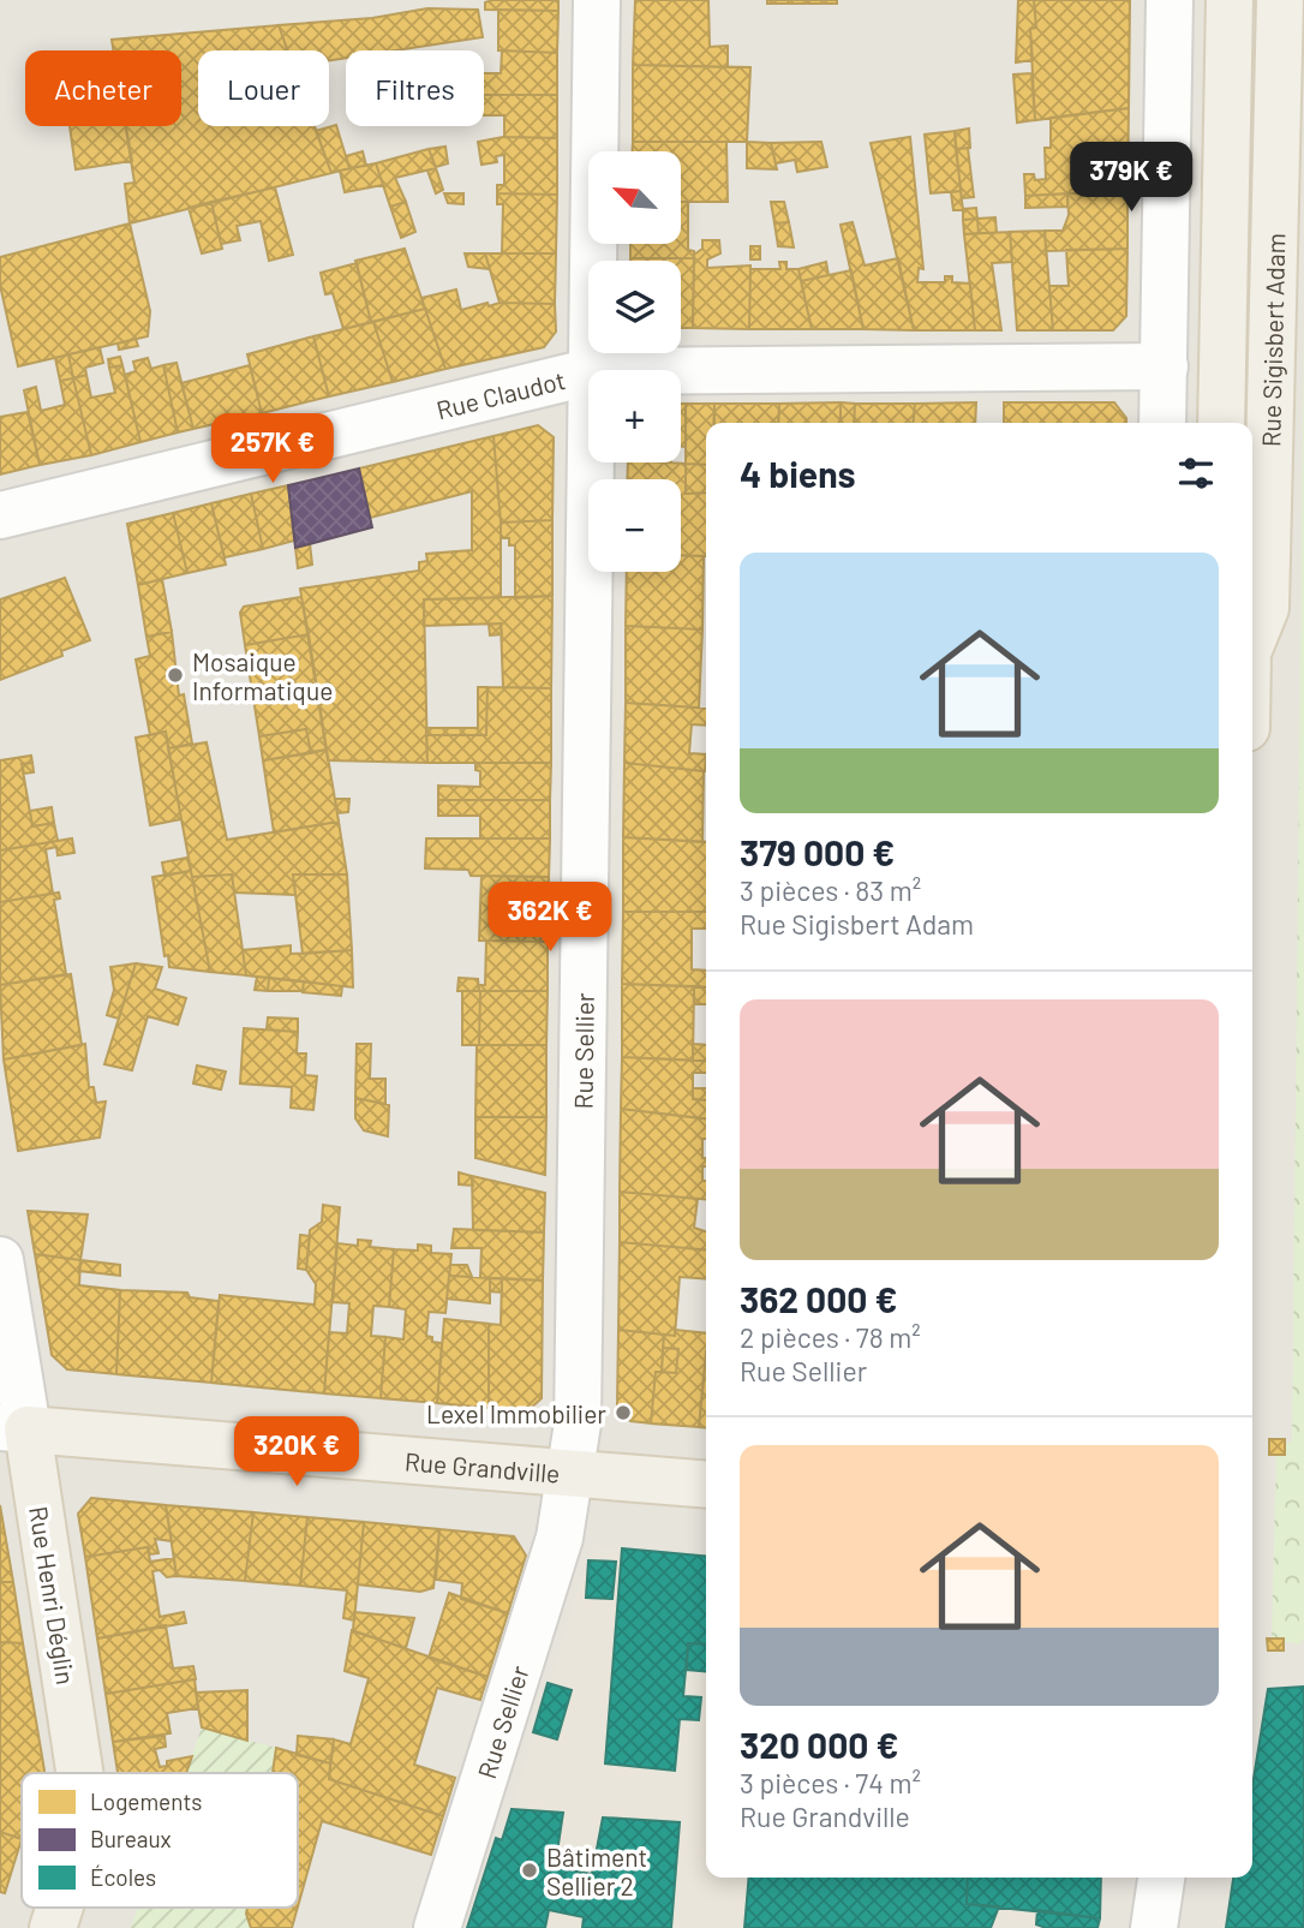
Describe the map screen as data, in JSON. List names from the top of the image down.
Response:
{
  "streets": {
    "main road": ["Rue Sigisbert Adam", "Rue Grandville", "Rue Henri Déglin"],
    "street": ["Rue Claudot", "Rue Sellier"]
  },
  "crossings": [
    ["Rue Sellier", "Rue Grandville"],
    ["Rue Grandville", "Rue Henri Déglin"]
  ],
  "places": ["Mosaique Informatique", "Lexel Immobilier", "Bâtiment Sellier 2"],
  "legend": ["Logements", "Bureaux", "Écoles"],
  "north": "top left",
  "page": {
    "chip": ["Acheter", "Louer", "Filtres"],
    "price": [
      "379K €",
      "257K €",
      "362K €",
      "320K €"
    ],
    "map_buttons": ["+", "−"],
    "heading": "4 biens",
    "list": [
      {
        "name": "379 000 €",
        "note": "3 pièces · 83 m² · Rue Sigisbert Adam"
      },
      {
        "name": "362 000 €",
        "note": "2 pièces · 78 m² · Rue Sellier"
      },
      {
        "name": "320 000 €",
        "note": "3 pièces · 74 m² · Rue Grandville"
      }
    ]
  }
}
